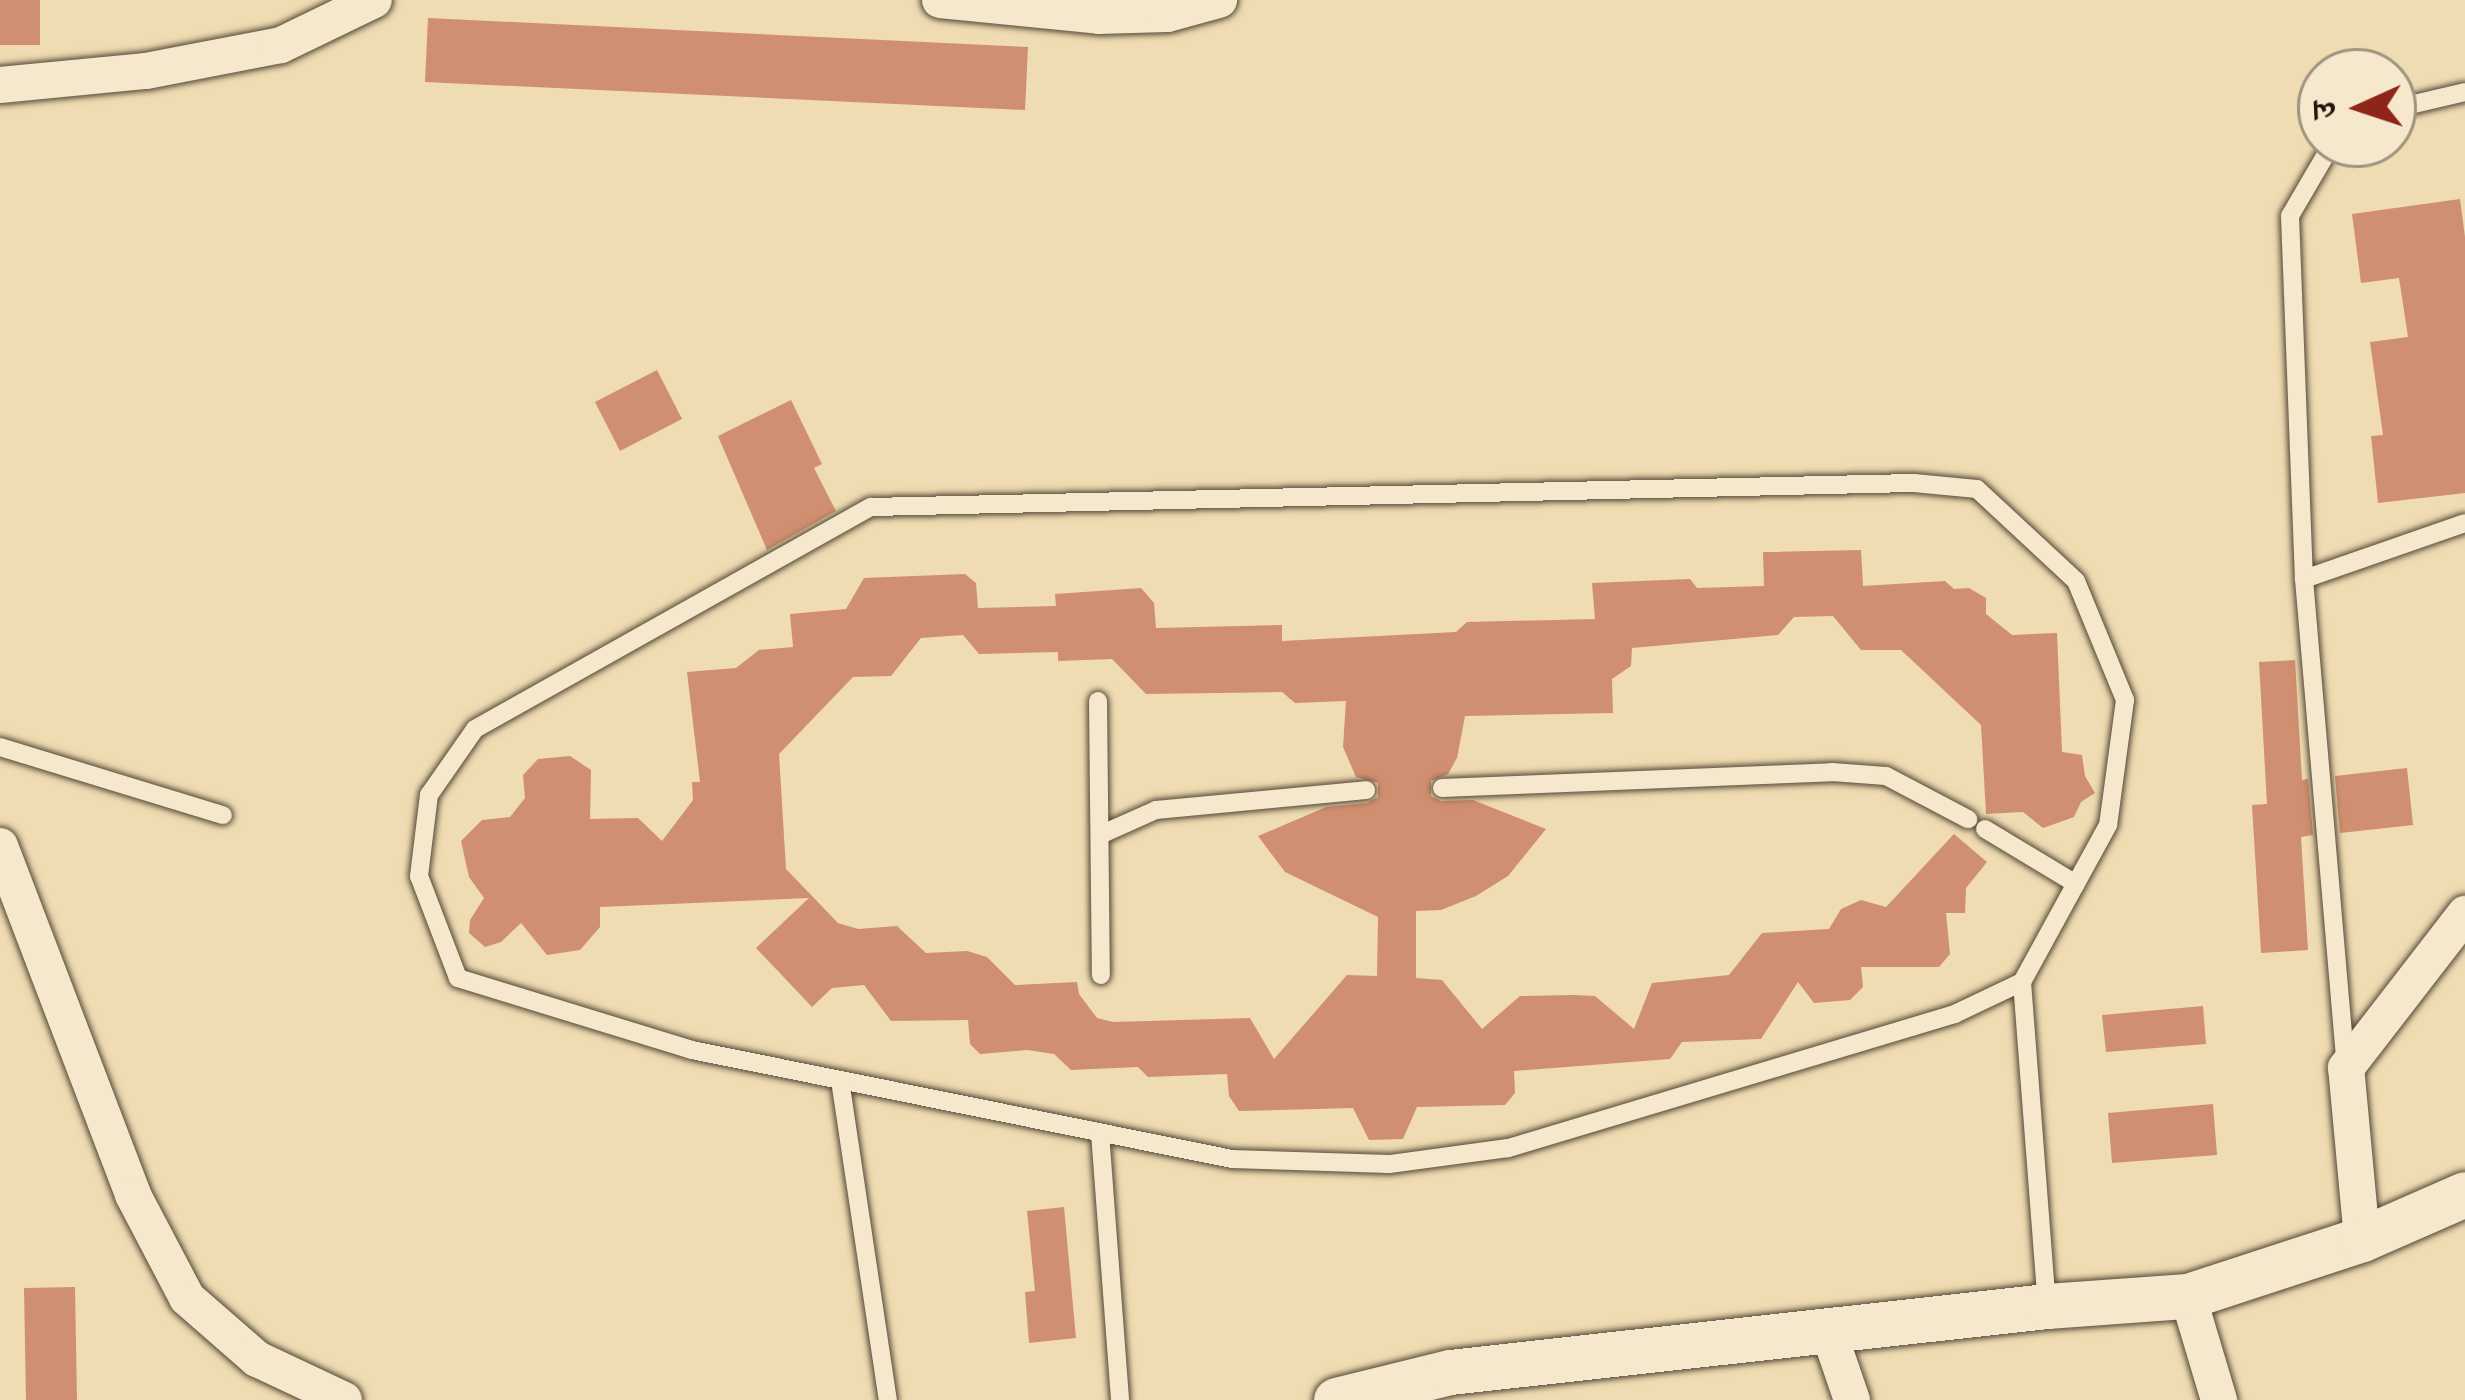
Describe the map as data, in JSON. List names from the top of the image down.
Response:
{
  "north": "left"
}
